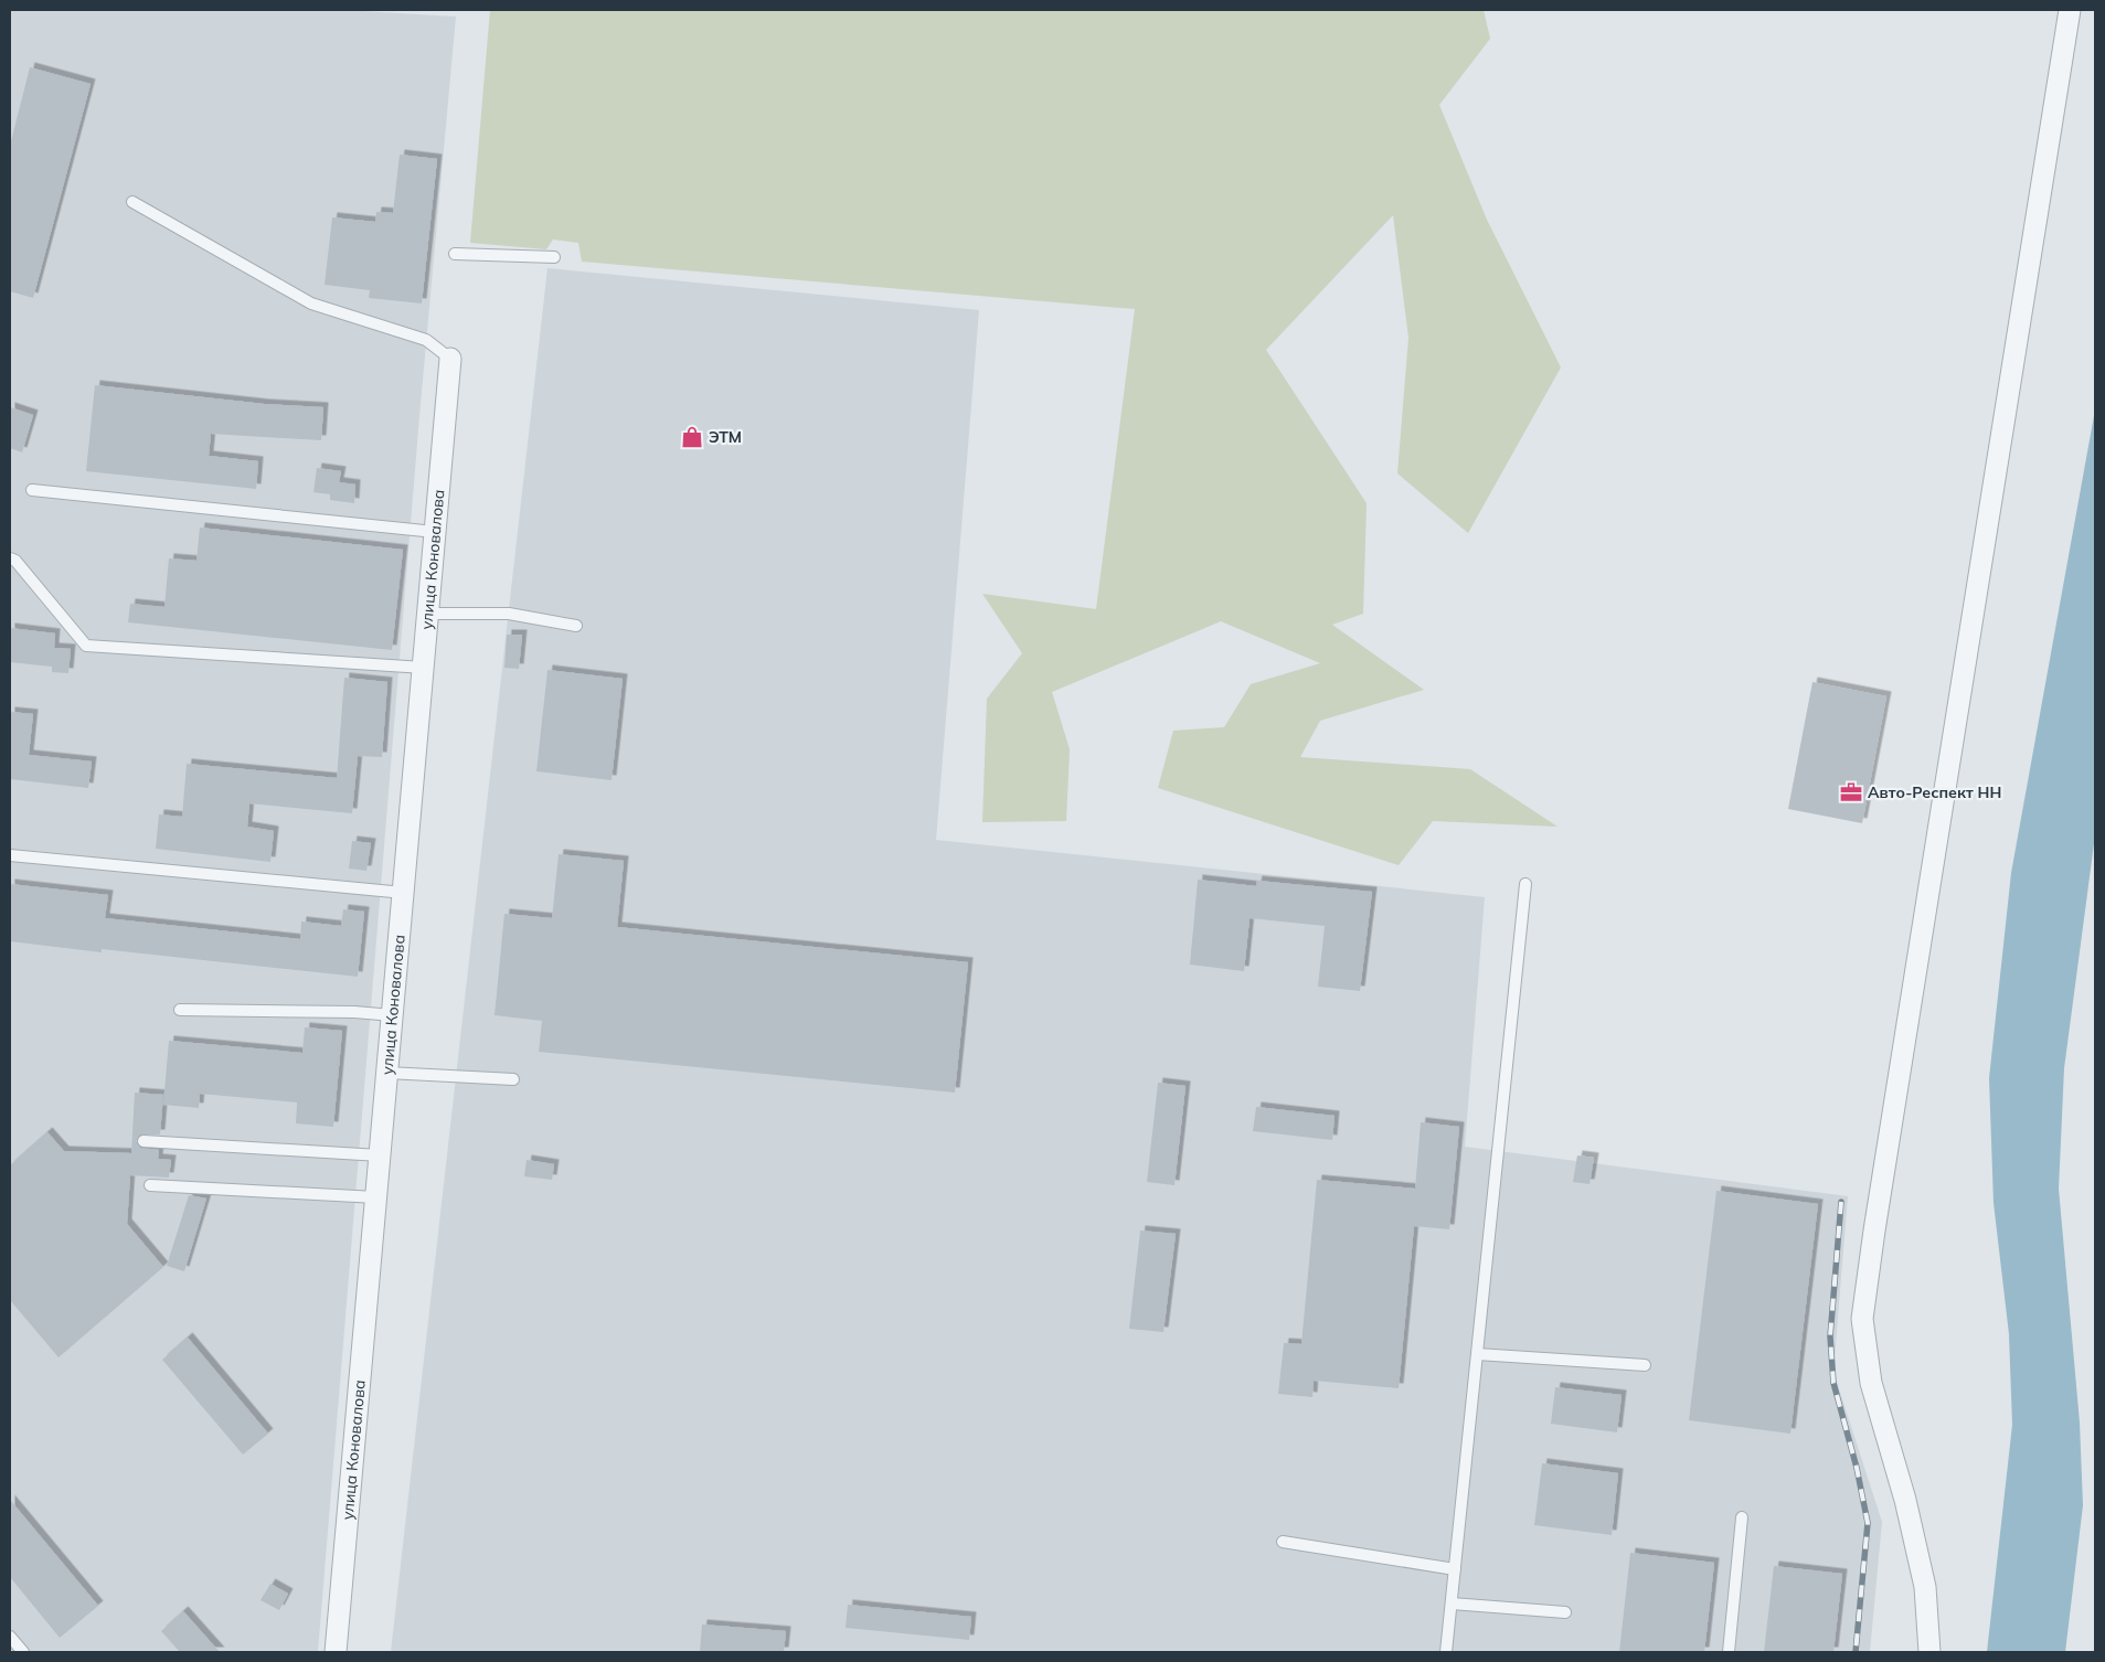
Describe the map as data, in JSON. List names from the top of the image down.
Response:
{
  "streets": {
    "street": ["улица Коновалова"]
  },
  "places": {
    "shop": ["ЭТМ"],
    "office": ["Авто-Респект НН"]
  }
}
